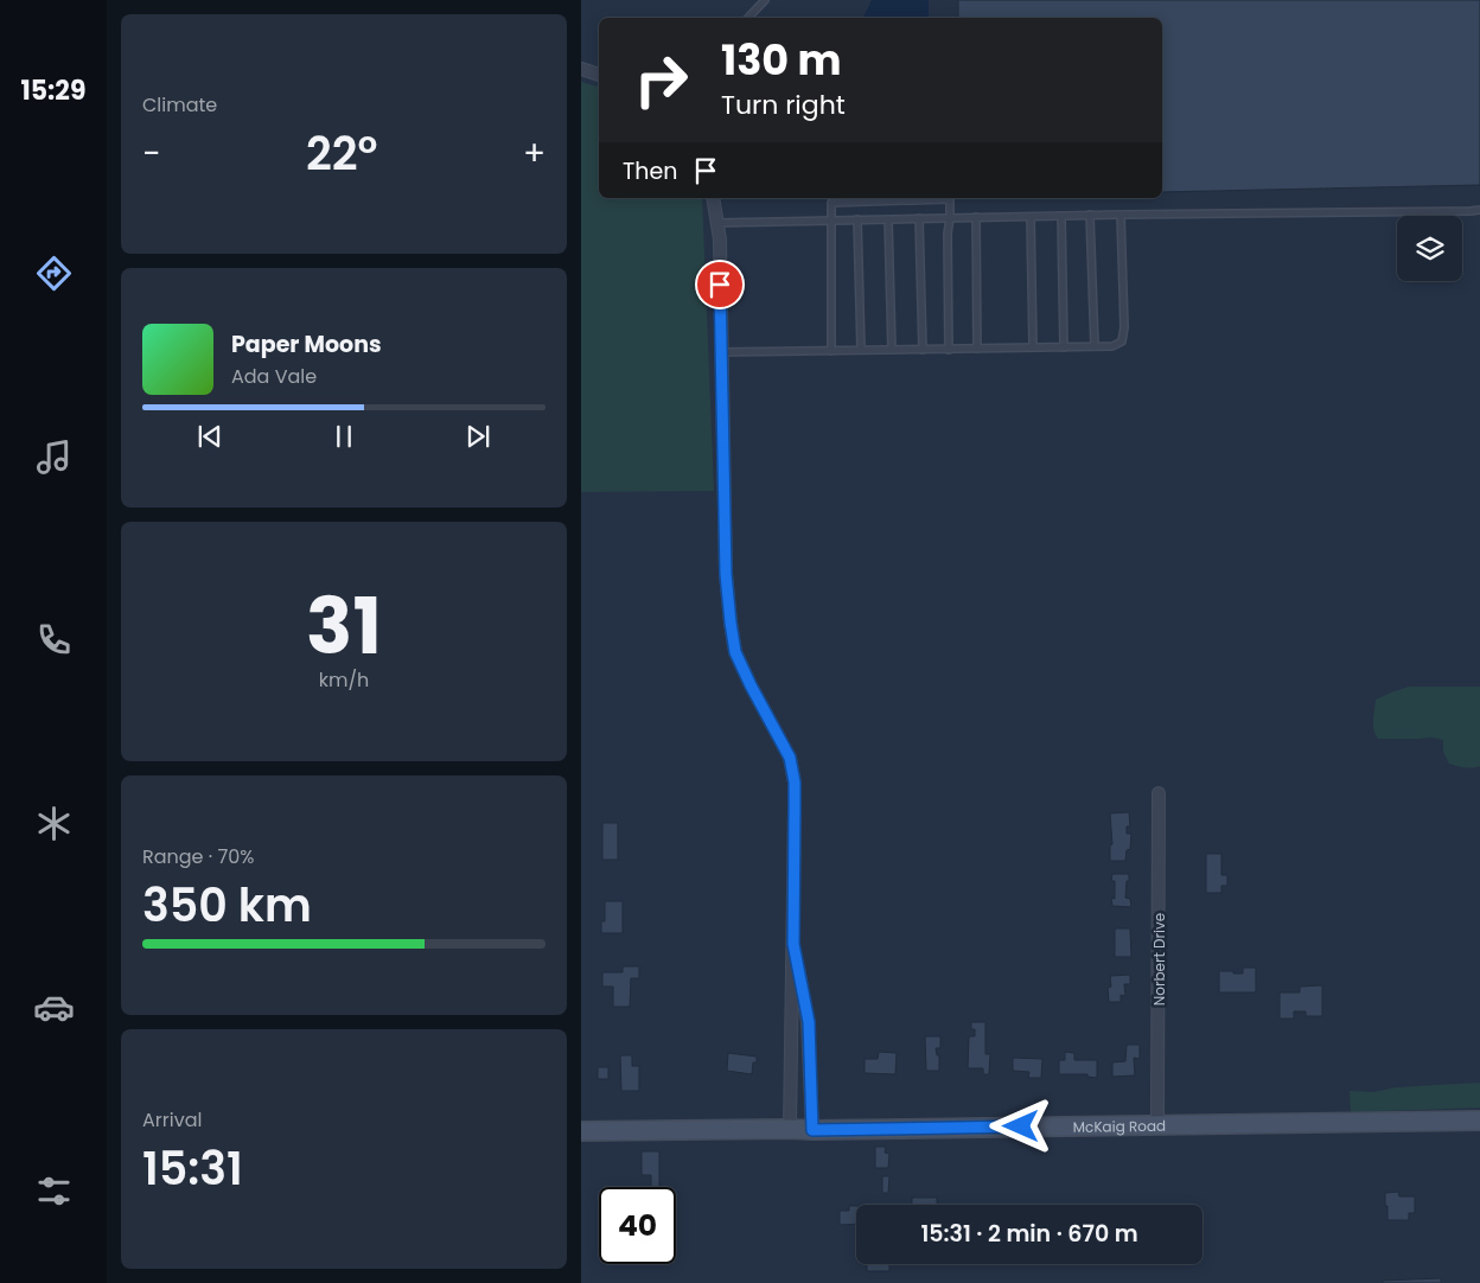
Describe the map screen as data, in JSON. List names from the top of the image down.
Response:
{
  "streets": {
    "street": ["Norbert Drive", "McKaig Road"]
  },
  "crossings": [
    ["Norbert Drive", "McKaig Road"]
  ],
  "page": {
    "tabs": "15:29",
    "tile": [
      "Climate",
      ["31", "km/h"],
      ["Range · 70%", "350 km"],
      ["Arrival", "15:31"]
    ],
    "turn": ["130 m", "Turn right"],
    "heat": ["−", "22°", "+"],
    "then": "Then",
    "song": ["Paper Moons", "Ada Vale"],
    "limit": "40",
    "trip": "15:31 · 2 min · 670 m"
  }
}
